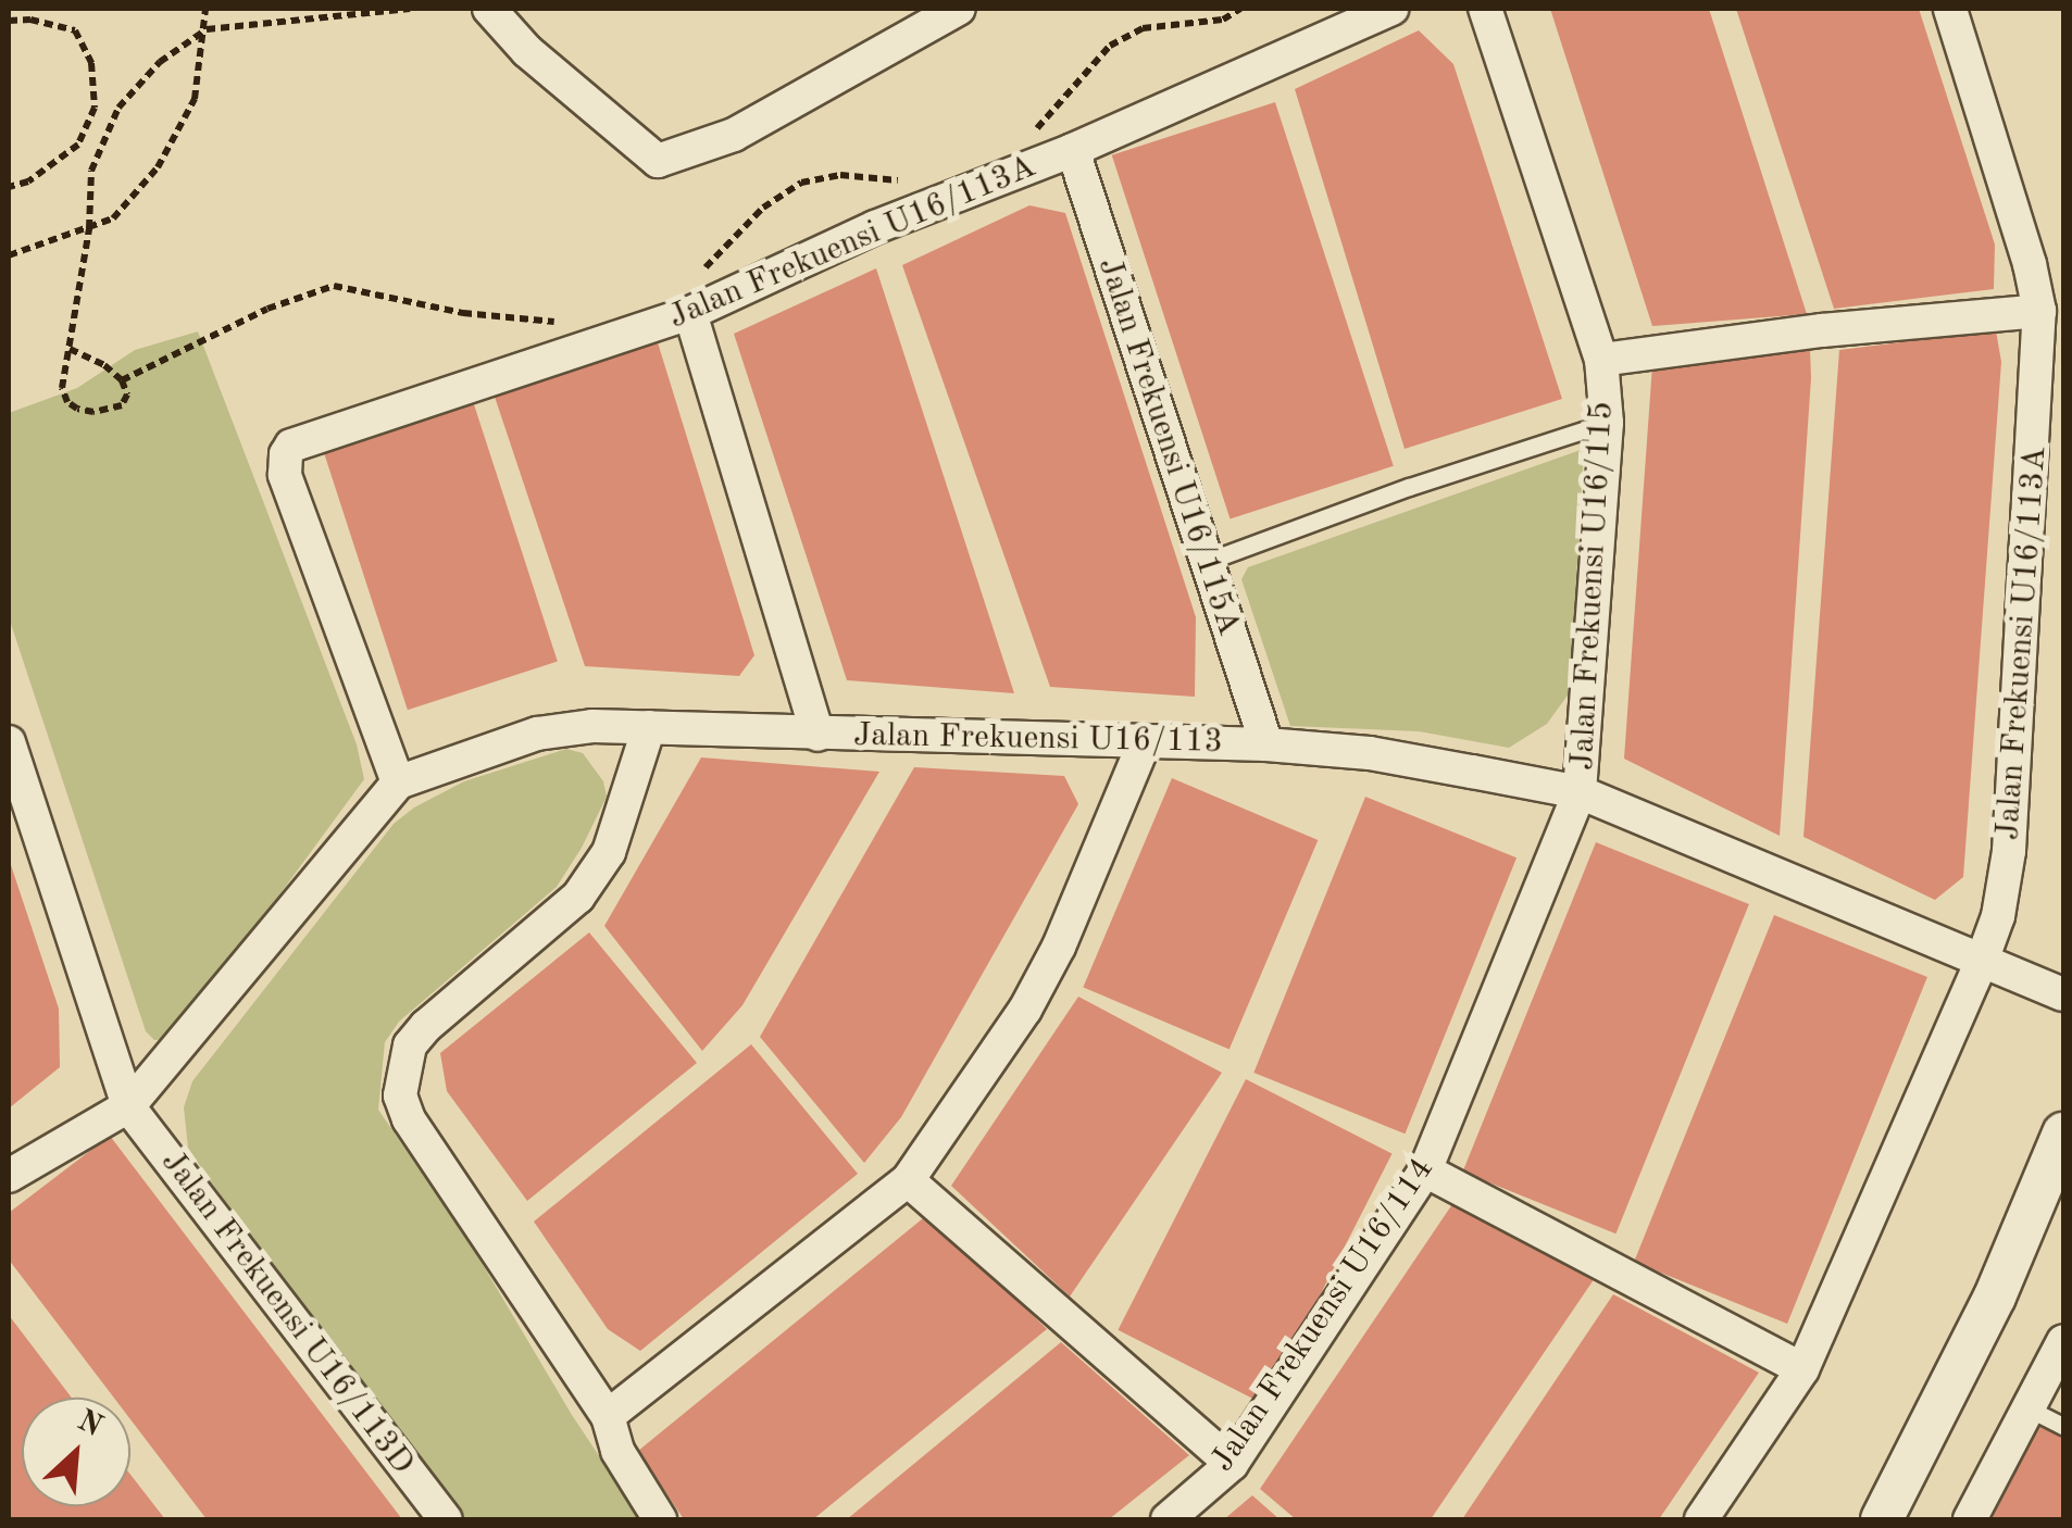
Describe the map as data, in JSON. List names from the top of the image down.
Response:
{
  "streets": {
    "street": [
      "Jalan Frekuensi U16/113A",
      "Jalan Frekuensi U16/115A",
      "Jalan Frekuensi U16/115",
      "Jalan Frekuensi U16/113",
      "Jalan Frekuensi U16/113D",
      "Jalan Frekuensi U16/114"
    ]
  },
  "crossings": [
    ["Jalan Frekuensi U16/113A", "Jalan Frekuensi U16/115A"],
    ["Jalan Frekuensi U16/113A", "Jalan Frekuensi U16/113"],
    ["Jalan Frekuensi U16/115A", "Jalan Frekuensi U16/113"],
    ["Jalan Frekuensi U16/115", "Jalan Frekuensi U16/113"],
    ["Jalan Frekuensi U16/115", "Jalan Frekuensi U16/114"],
    ["Jalan Frekuensi U16/113", "Jalan Frekuensi U16/114"]
  ],
  "north": "top right"
}
